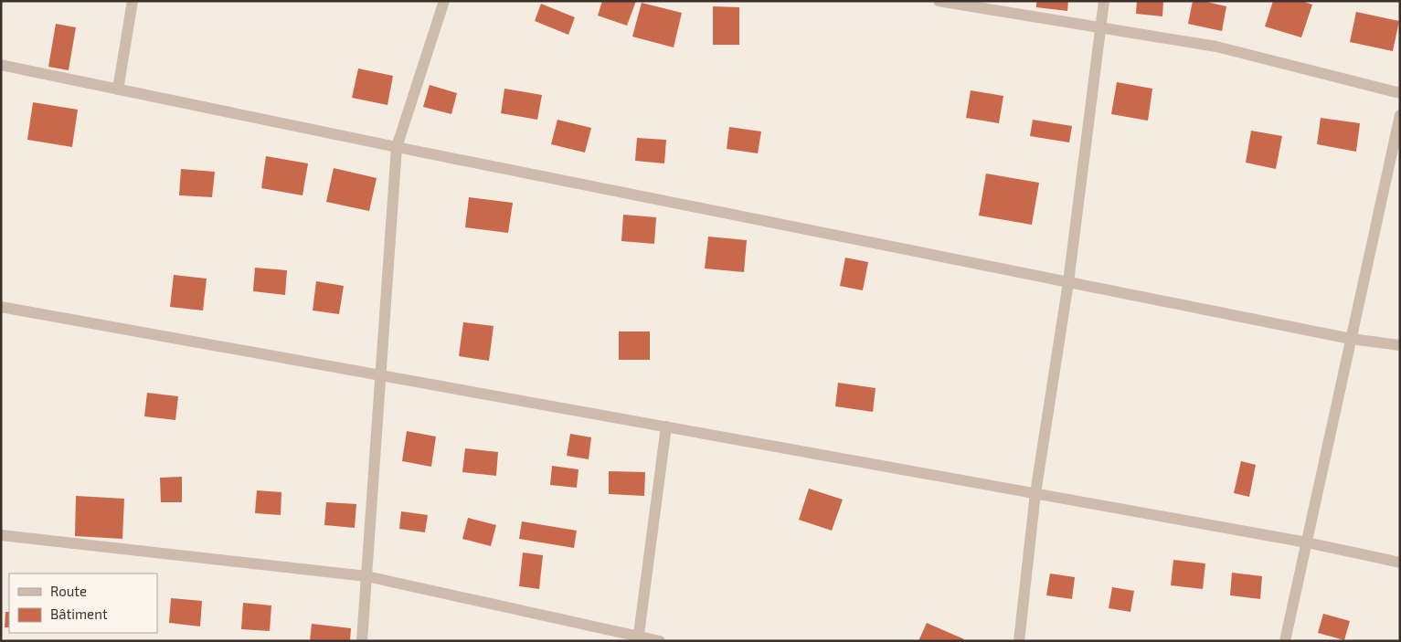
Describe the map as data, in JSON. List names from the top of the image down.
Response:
{
  "legend": ["Route", "Bâtiment"]
}
